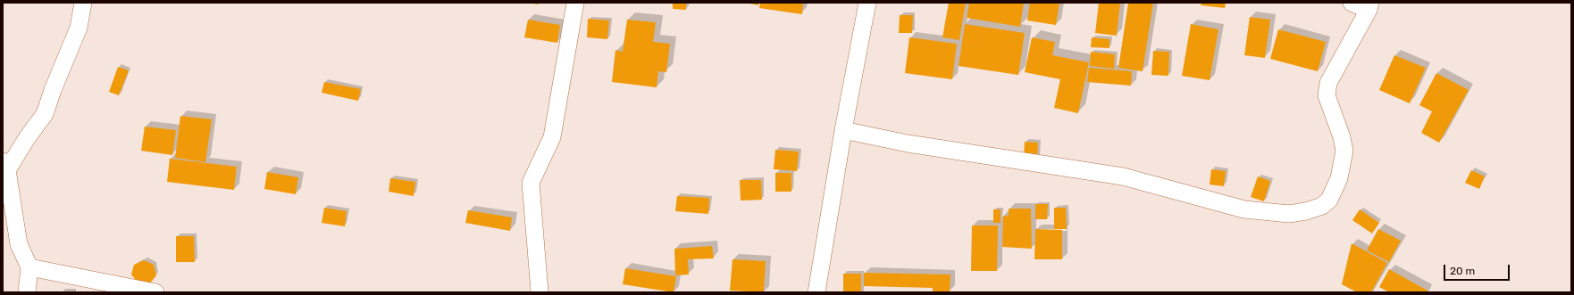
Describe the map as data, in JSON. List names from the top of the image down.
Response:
{
  "scale_bar": "20 m"
}
